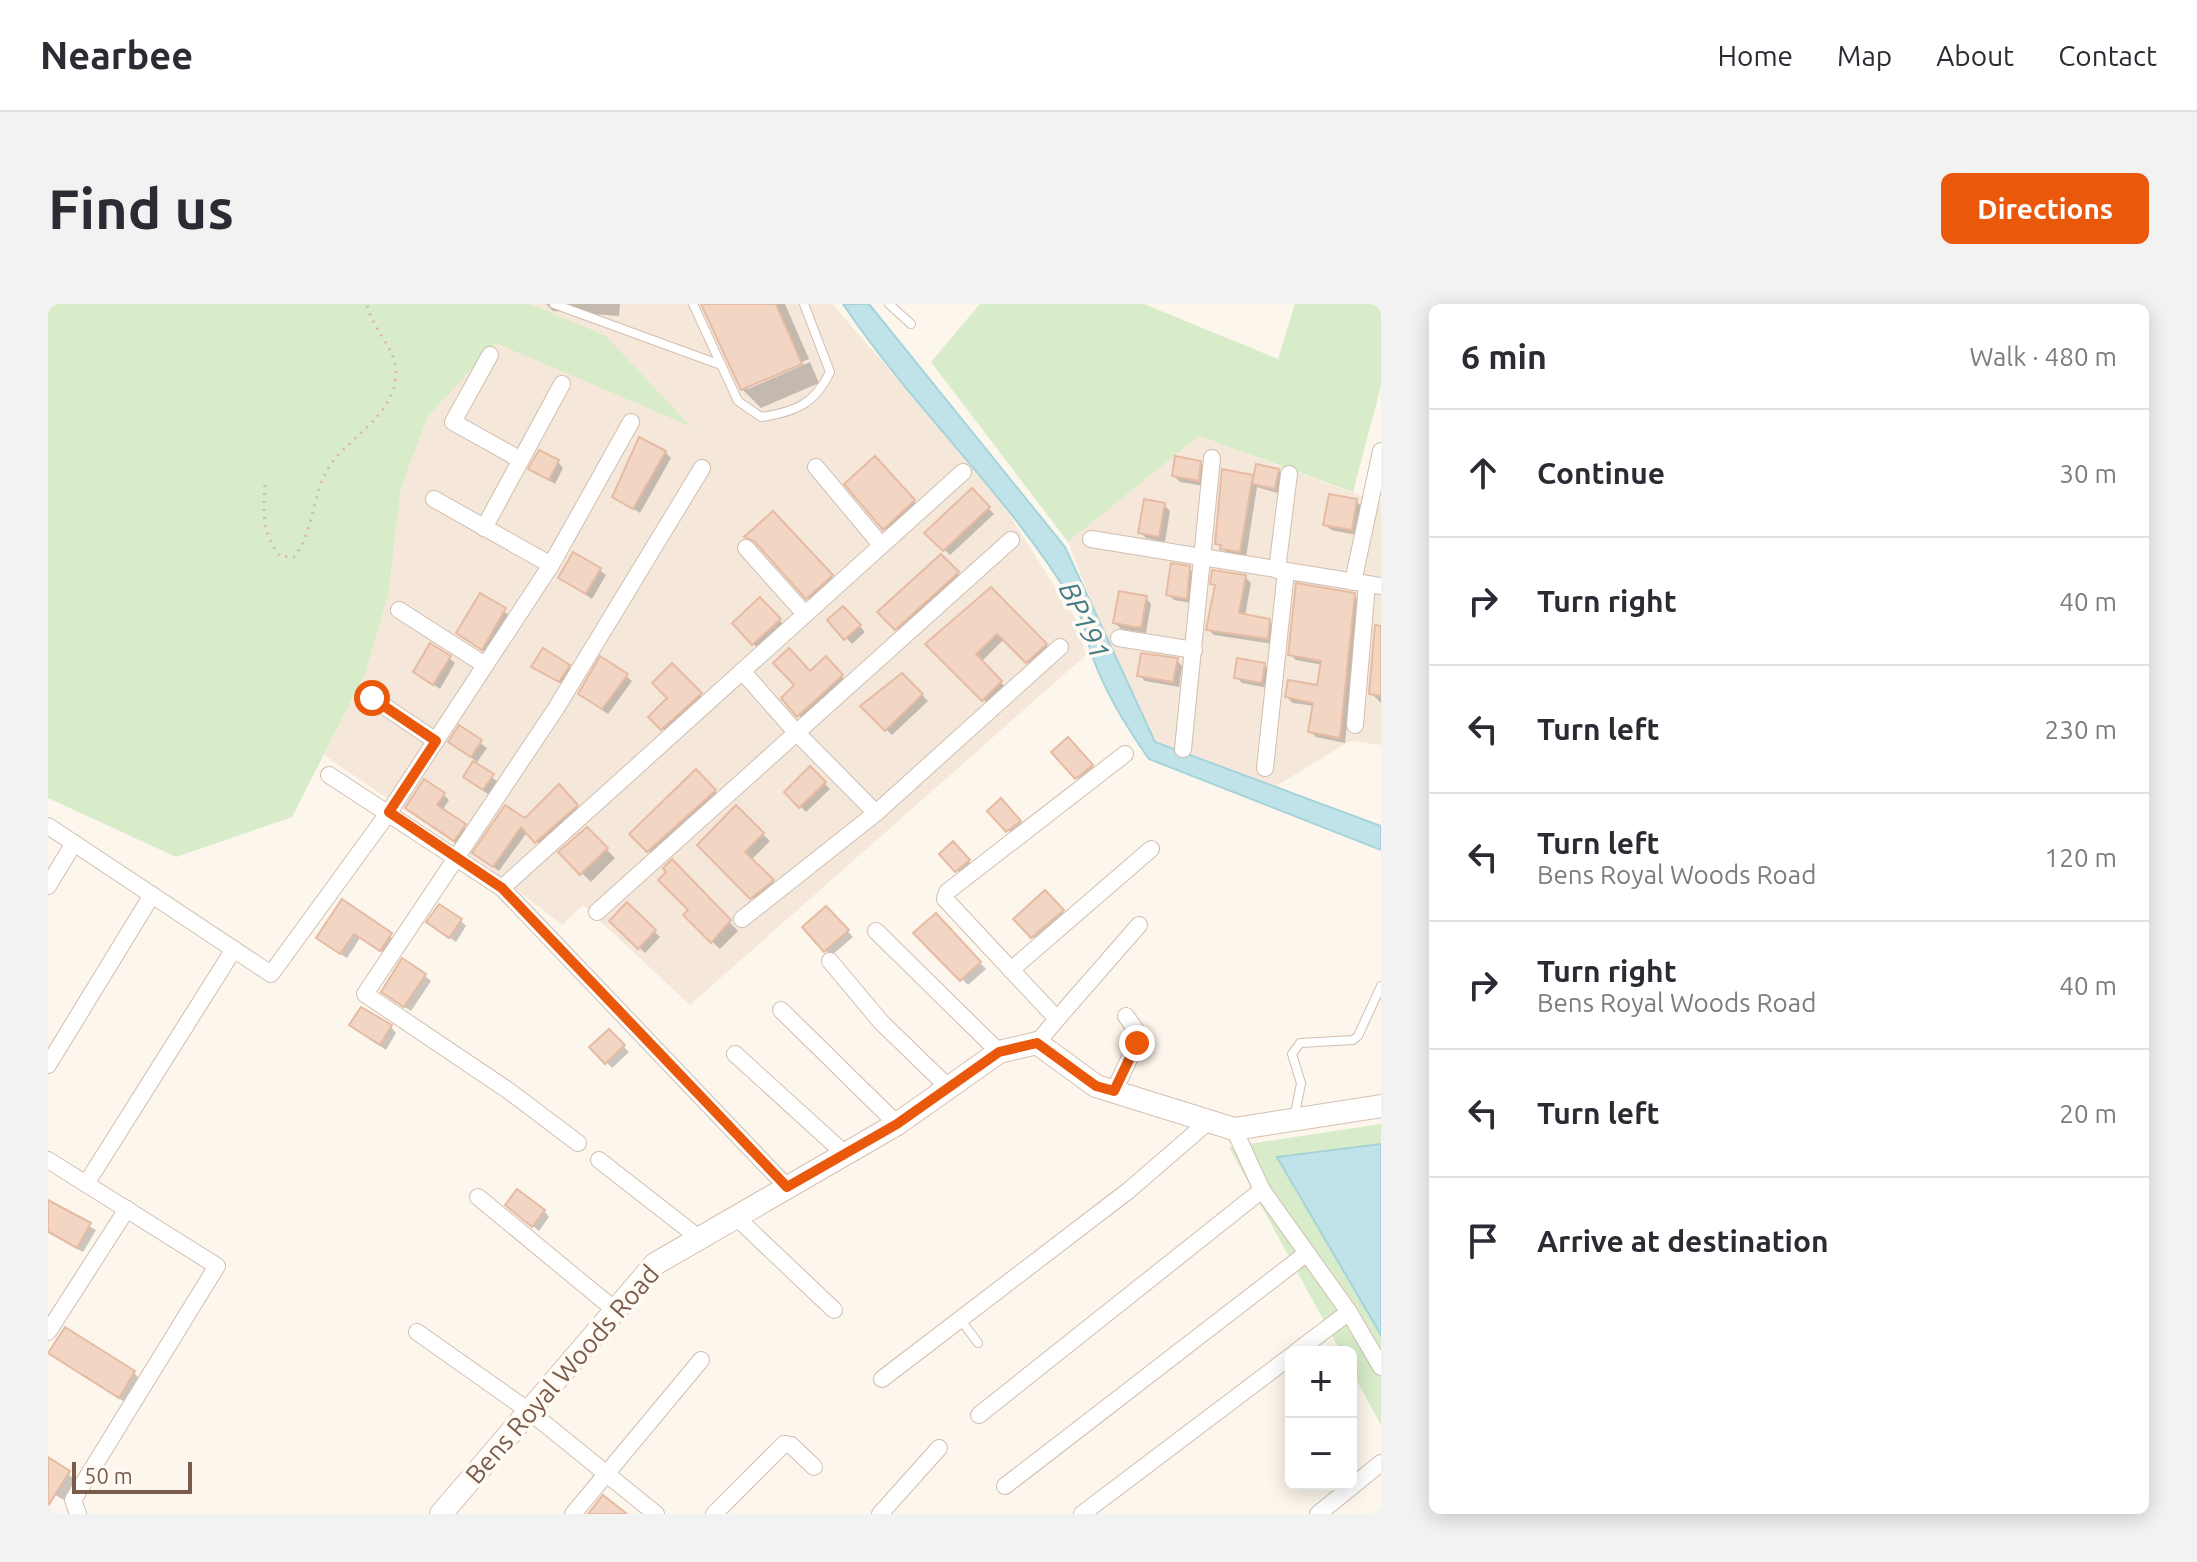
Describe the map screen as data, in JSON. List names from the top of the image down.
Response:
{
  "streets": {
    "street": ["Bens Royal Woods Road"]
  },
  "water": ["BP191"],
  "scale_bar": "50 m",
  "page": {
    "header": "Nearbee",
    "nav": [
      "Home",
      "Map",
      "About",
      "Contact"
    ],
    "buttons": "Directions",
    "title": "Find us",
    "heading": ["6 min", "Walk · 480 m"],
    "list": [
      ["Continue", "30 m"],
      ["Turn right", "40 m"],
      ["Turn left", "230 m"],
      ["Turn left", "Bens Royal Woods Road", "120 m"],
      ["Turn right", "Bens Royal Woods Road", "40 m"],
      ["Turn left", "20 m"],
      "Arrive at destination"
    ],
    "map_buttons": ["+", "−"],
    "scale": "50 m"
  }
}
